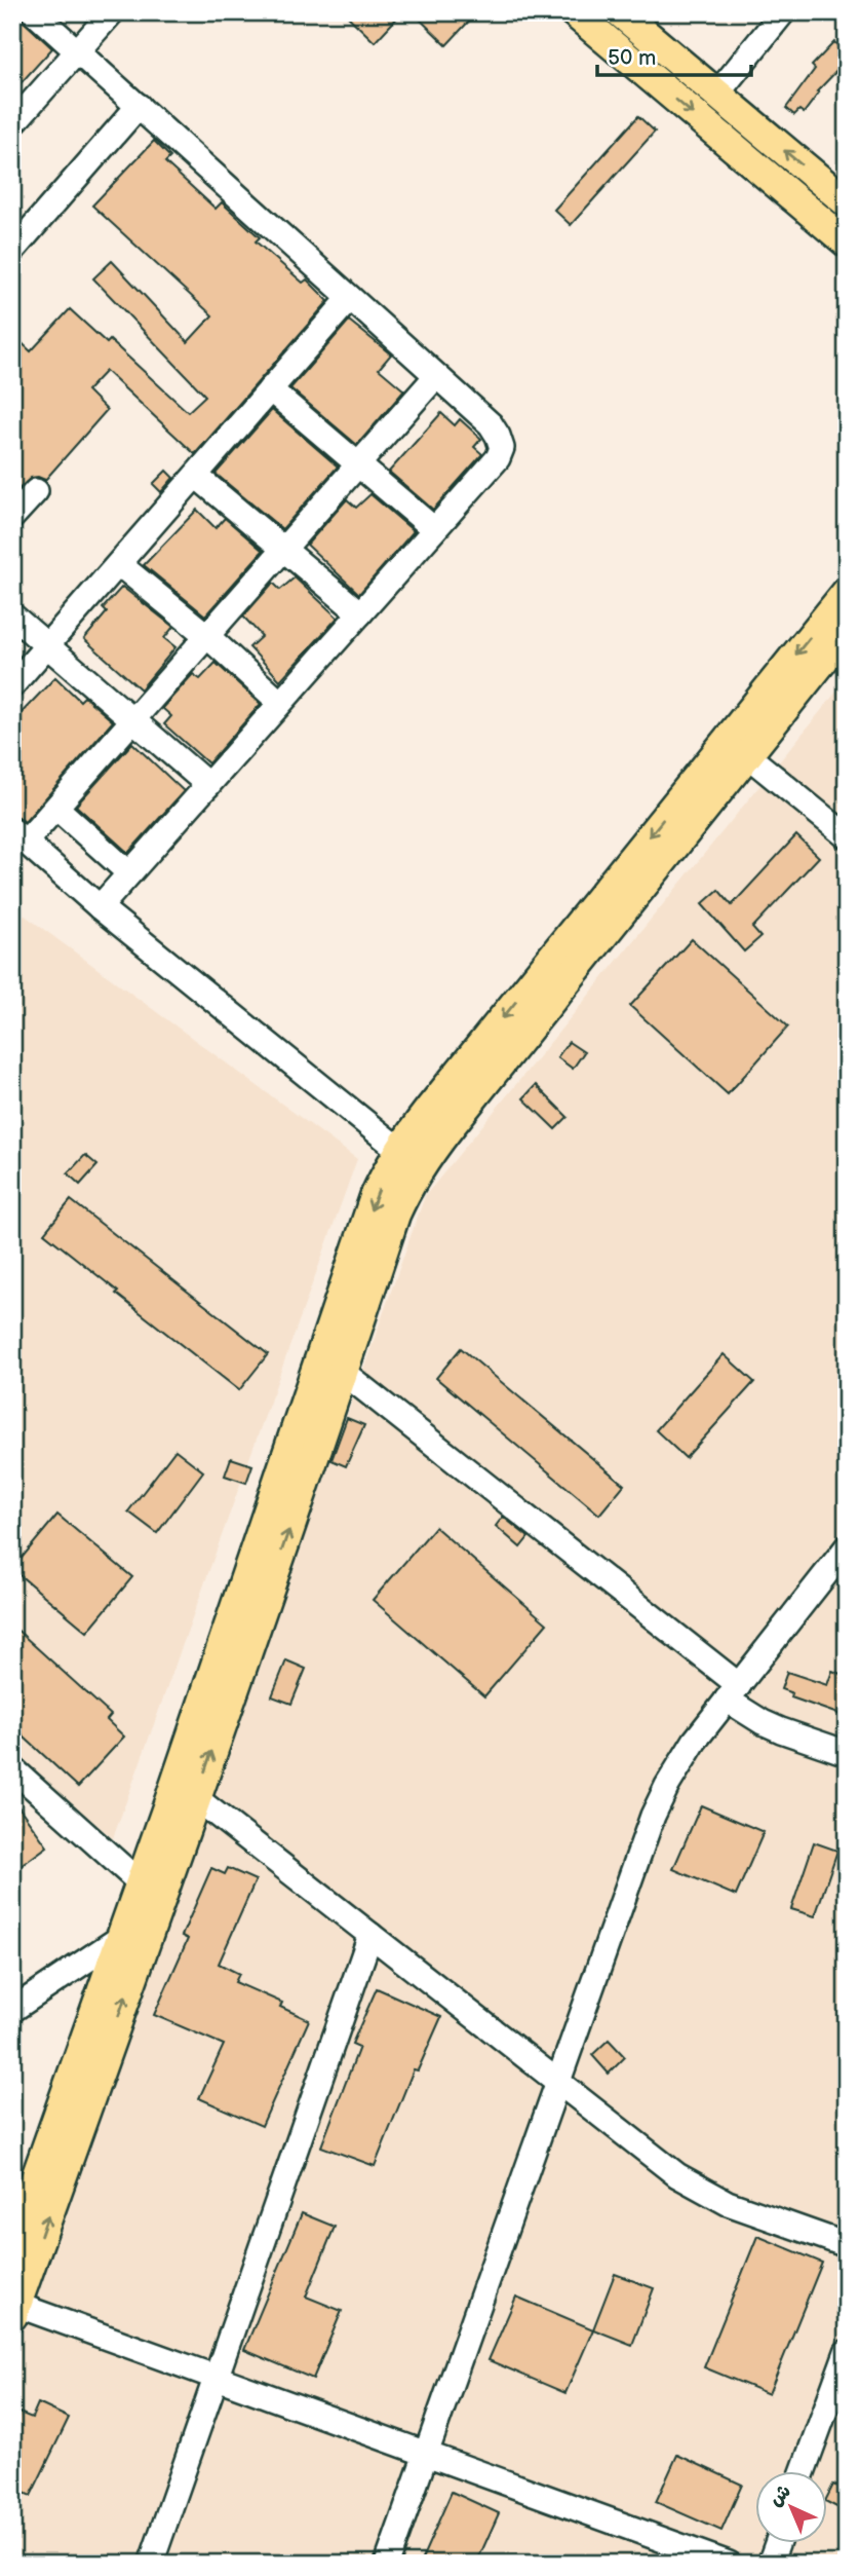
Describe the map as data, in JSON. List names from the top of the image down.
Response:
{
  "scale_bar": "50 m",
  "north": "top left"
}
